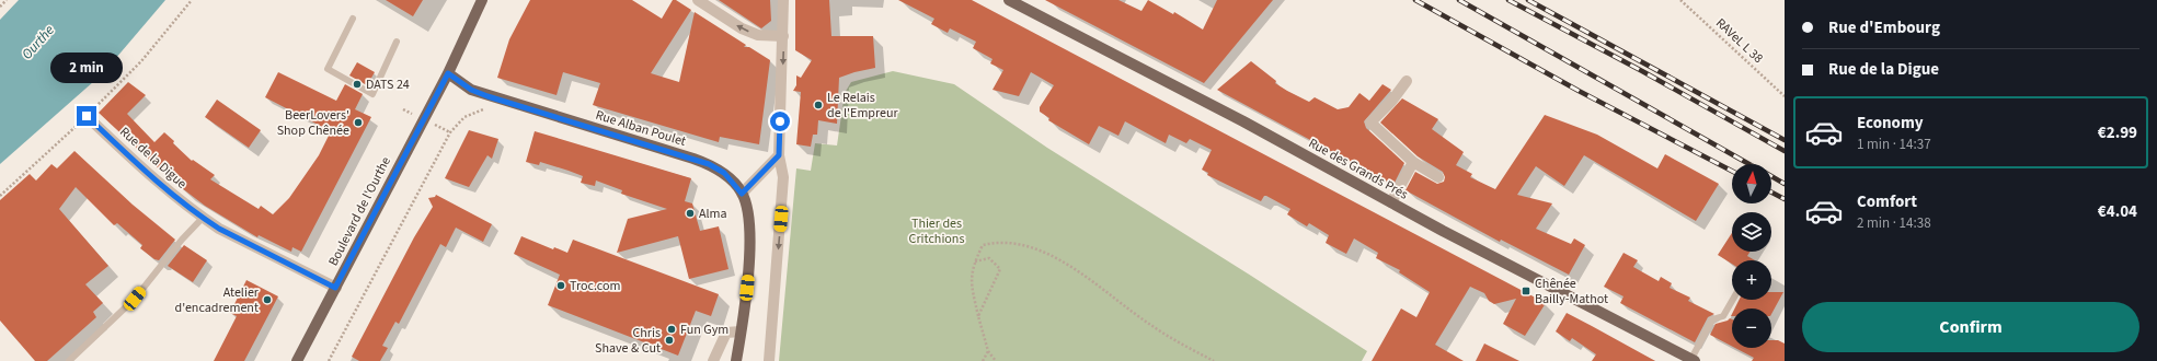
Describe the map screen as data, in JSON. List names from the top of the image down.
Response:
{
  "streets": {
    "main road": ["Rue Alban Poulet", "Rue des Grands Prés", "Boulevard de l'Ourthe"],
    "street": ["Rue de la Digue"],
    "path": ["RAVeL L 38"]
  },
  "crossings": [
    ["Rue Alban Poulet", "Boulevard de l'Ourthe"],
    ["Rue de la Digue", "Boulevard de l'Ourthe"]
  ],
  "water": ["Ourthe"],
  "parks": ["Thier des Critchions"],
  "places": {
    "other": [
      "DATS 24",
      "Le Relais de l'Empreur",
      "BeerLovers' Shop Chênée",
      "Alma",
      "Troc.com",
      "Atelier d'encadrement",
      "Fun Gym",
      "Chris Shave & Cut"
    ],
    "transit": ["Chênée Bailly-Mathot"]
  },
  "north": "top",
  "page": {
    "banner": ["Rue d'Embourg", "Rue de la Digue"],
    "bubble": "2 min",
    "list": [
      {
        "name": "Economy",
        "note": "1 min · 14:37",
        "value": "€2.99"
      },
      {
        "name": "Comfort",
        "note": "2 min · 14:38",
        "value": "€4.04"
      }
    ],
    "map_buttons": ["+", "−"],
    "buttons": "Confirm"
  }
}
